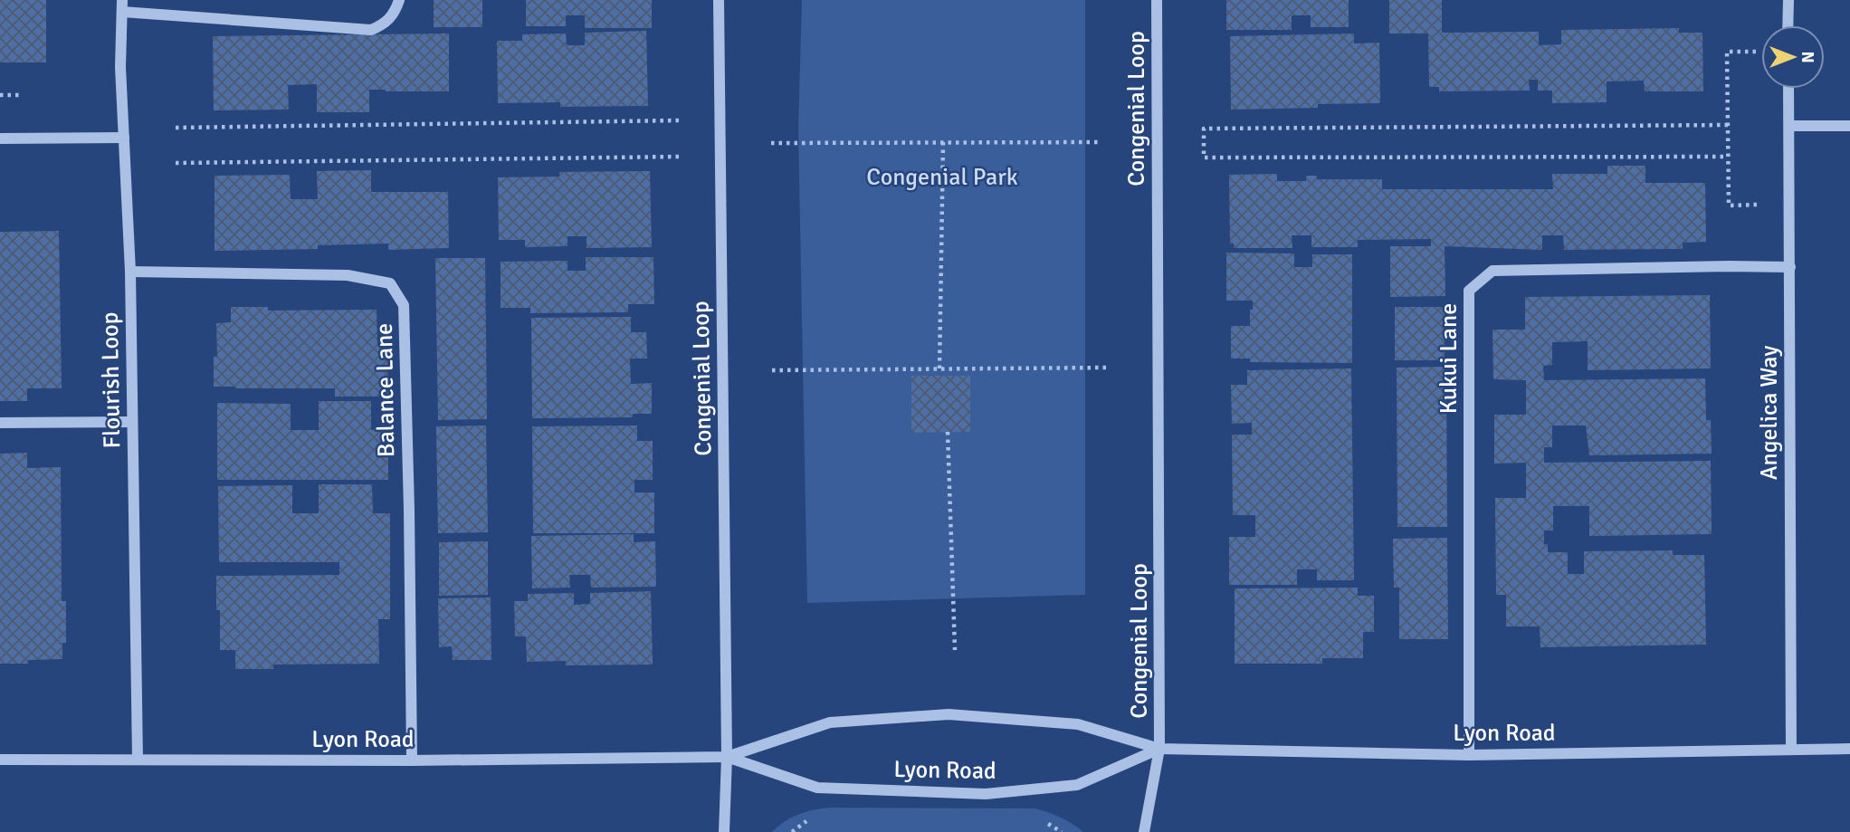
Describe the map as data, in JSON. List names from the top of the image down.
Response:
{
  "streets": {
    "street": [
      "Congenial Loop",
      "Kukui Lane",
      "Flourish Loop",
      "Balance Lane",
      "Angelica Way",
      "Lyon Road"
    ]
  },
  "crossings": [
    ["Congenial Loop", "Lyon Road"],
    ["Kukui Lane", "Angelica Way"],
    ["Kukui Lane", "Lyon Road"],
    ["Flourish Loop", "Balance Lane"],
    ["Flourish Loop", "Lyon Road"],
    ["Balance Lane", "Lyon Road"],
    ["Angelica Way", "Lyon Road"]
  ],
  "parks": ["Congenial Park"],
  "north": "right"
}
